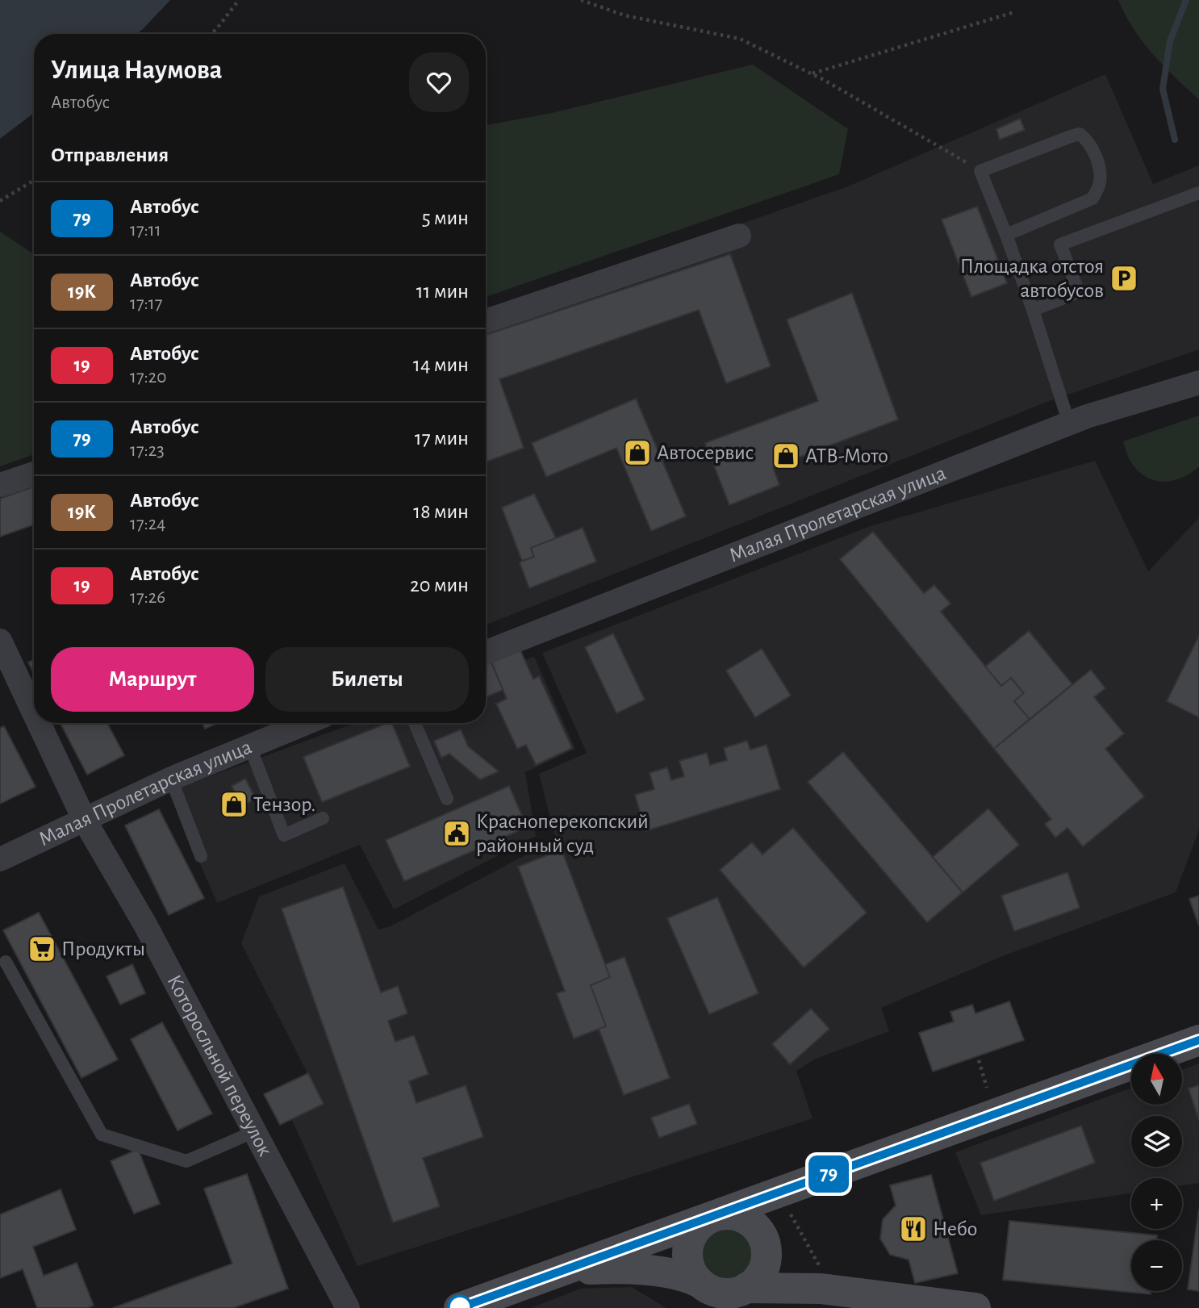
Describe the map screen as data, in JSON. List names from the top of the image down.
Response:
{
  "streets": {
    "street": ["Малая Пролетарская улица", "Которосльной переулок"]
  },
  "crossings": [
    ["Малая Пролетарская улица", "Которосльной переулок"]
  ],
  "places": {
    "parking": ["Площадка отстоя автобусов"],
    "shop": ["Автосервис", "АТВ-Мото", "Тензор."],
    "public building": ["Красноперекопский районный суд"],
    "supermarket": ["Продукты"],
    "restaurant": ["Небо"]
  },
  "lines": ["bus line 79"],
  "north": "top",
  "page": {
    "on_map": "79",
    "heading": [
      ["Улица Наумова", "Автобус"],
      "Отправления"
    ],
    "list": [
      {
        "mark": "79",
        "name": "Автобус",
        "note": "17:11",
        "value": "5 мин"
      },
      {
        "mark": "19К",
        "name": "Автобус",
        "note": "17:17",
        "value": "11 мин"
      },
      {
        "mark": "19",
        "name": "Автобус",
        "note": "17:20",
        "value": "14 мин"
      },
      {
        "mark": "79",
        "name": "Автобус",
        "note": "17:23",
        "value": "17 мин"
      },
      {
        "mark": "19К",
        "name": "Автобус",
        "note": "17:24",
        "value": "18 мин"
      },
      {
        "mark": "19",
        "name": "Автобус",
        "note": "17:26",
        "value": "20 мин"
      }
    ],
    "buttons": ["Маршрут", "Билеты"],
    "map_buttons": ["+", "−"]
  }
}
